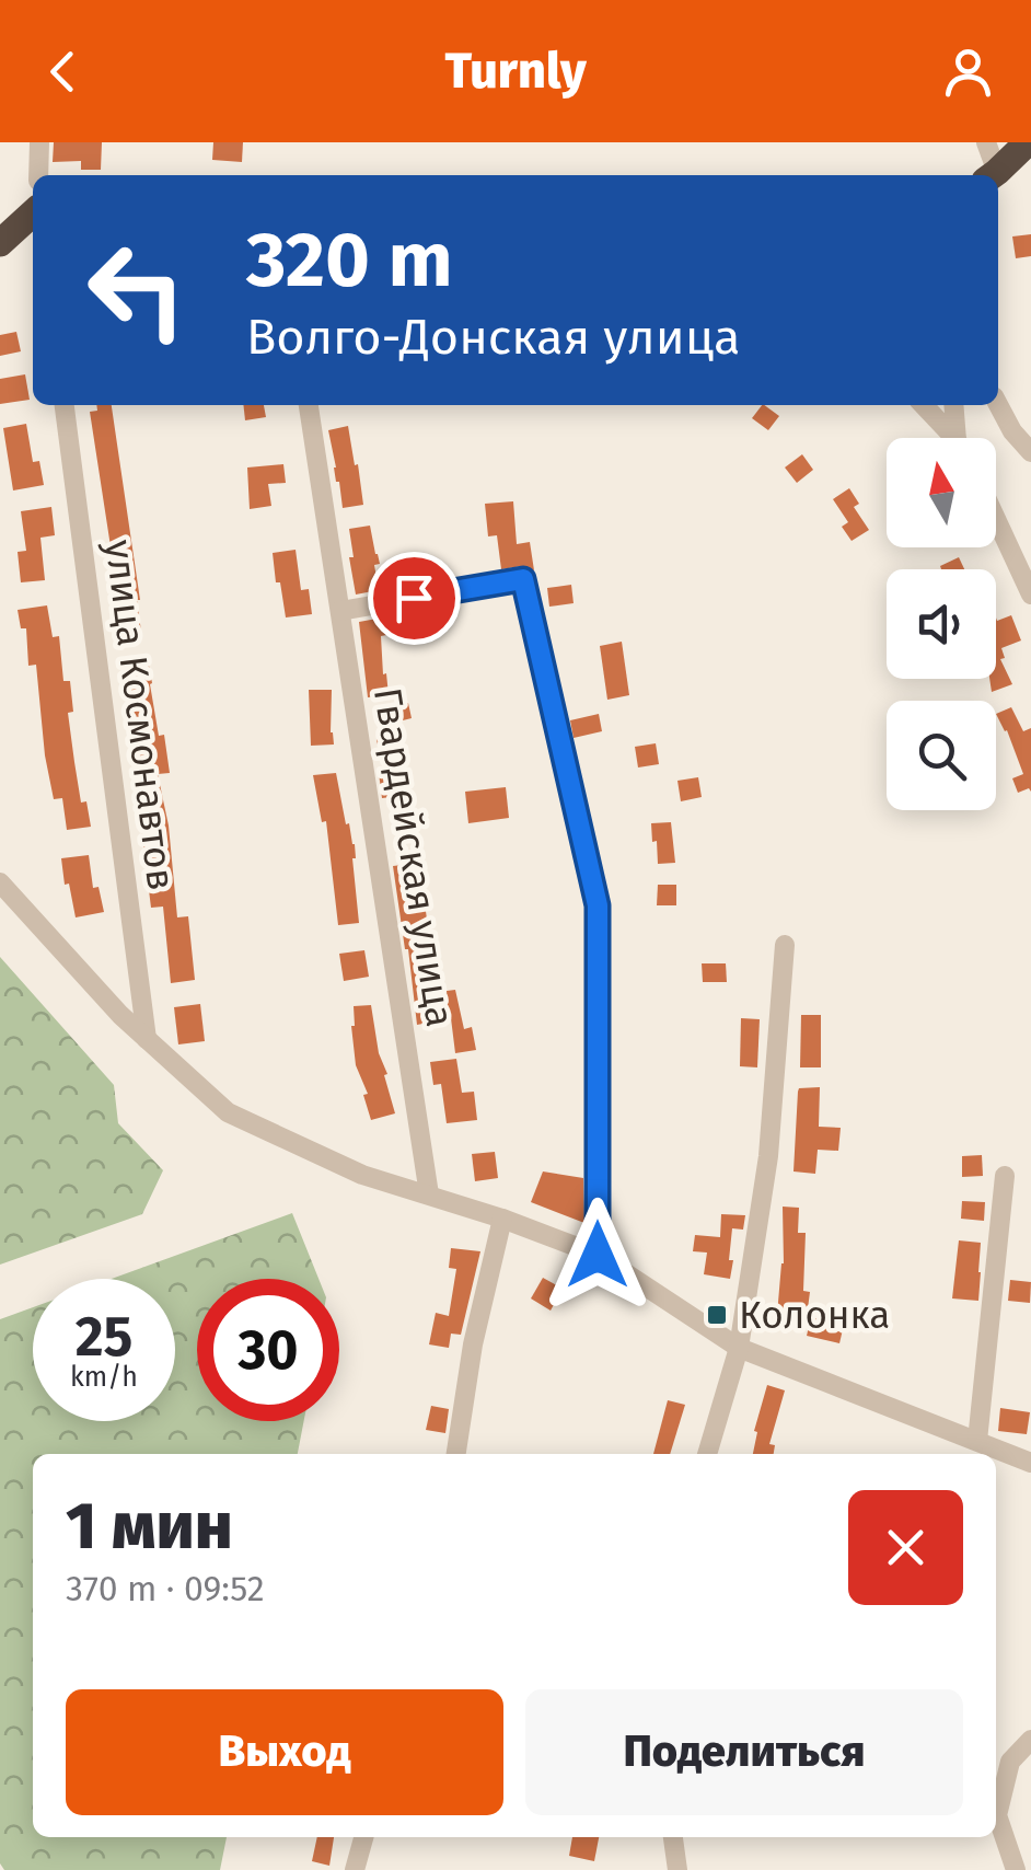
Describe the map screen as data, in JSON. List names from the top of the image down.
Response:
{
  "streets": {
    "street": ["улица Космонавтов", "Гвардейская улица"]
  },
  "places": {
    "transit": ["Колонка"]
  },
  "north": "top",
  "page": {
    "header": "Turnly",
    "turn": ["320 m", "Волго-Донская улица"],
    "speed": "25 km/h",
    "limit": "30",
    "heading": ["1 мин", "370 m · 09:52"],
    "buttons": ["Выход", "Поделиться"]
  }
}
